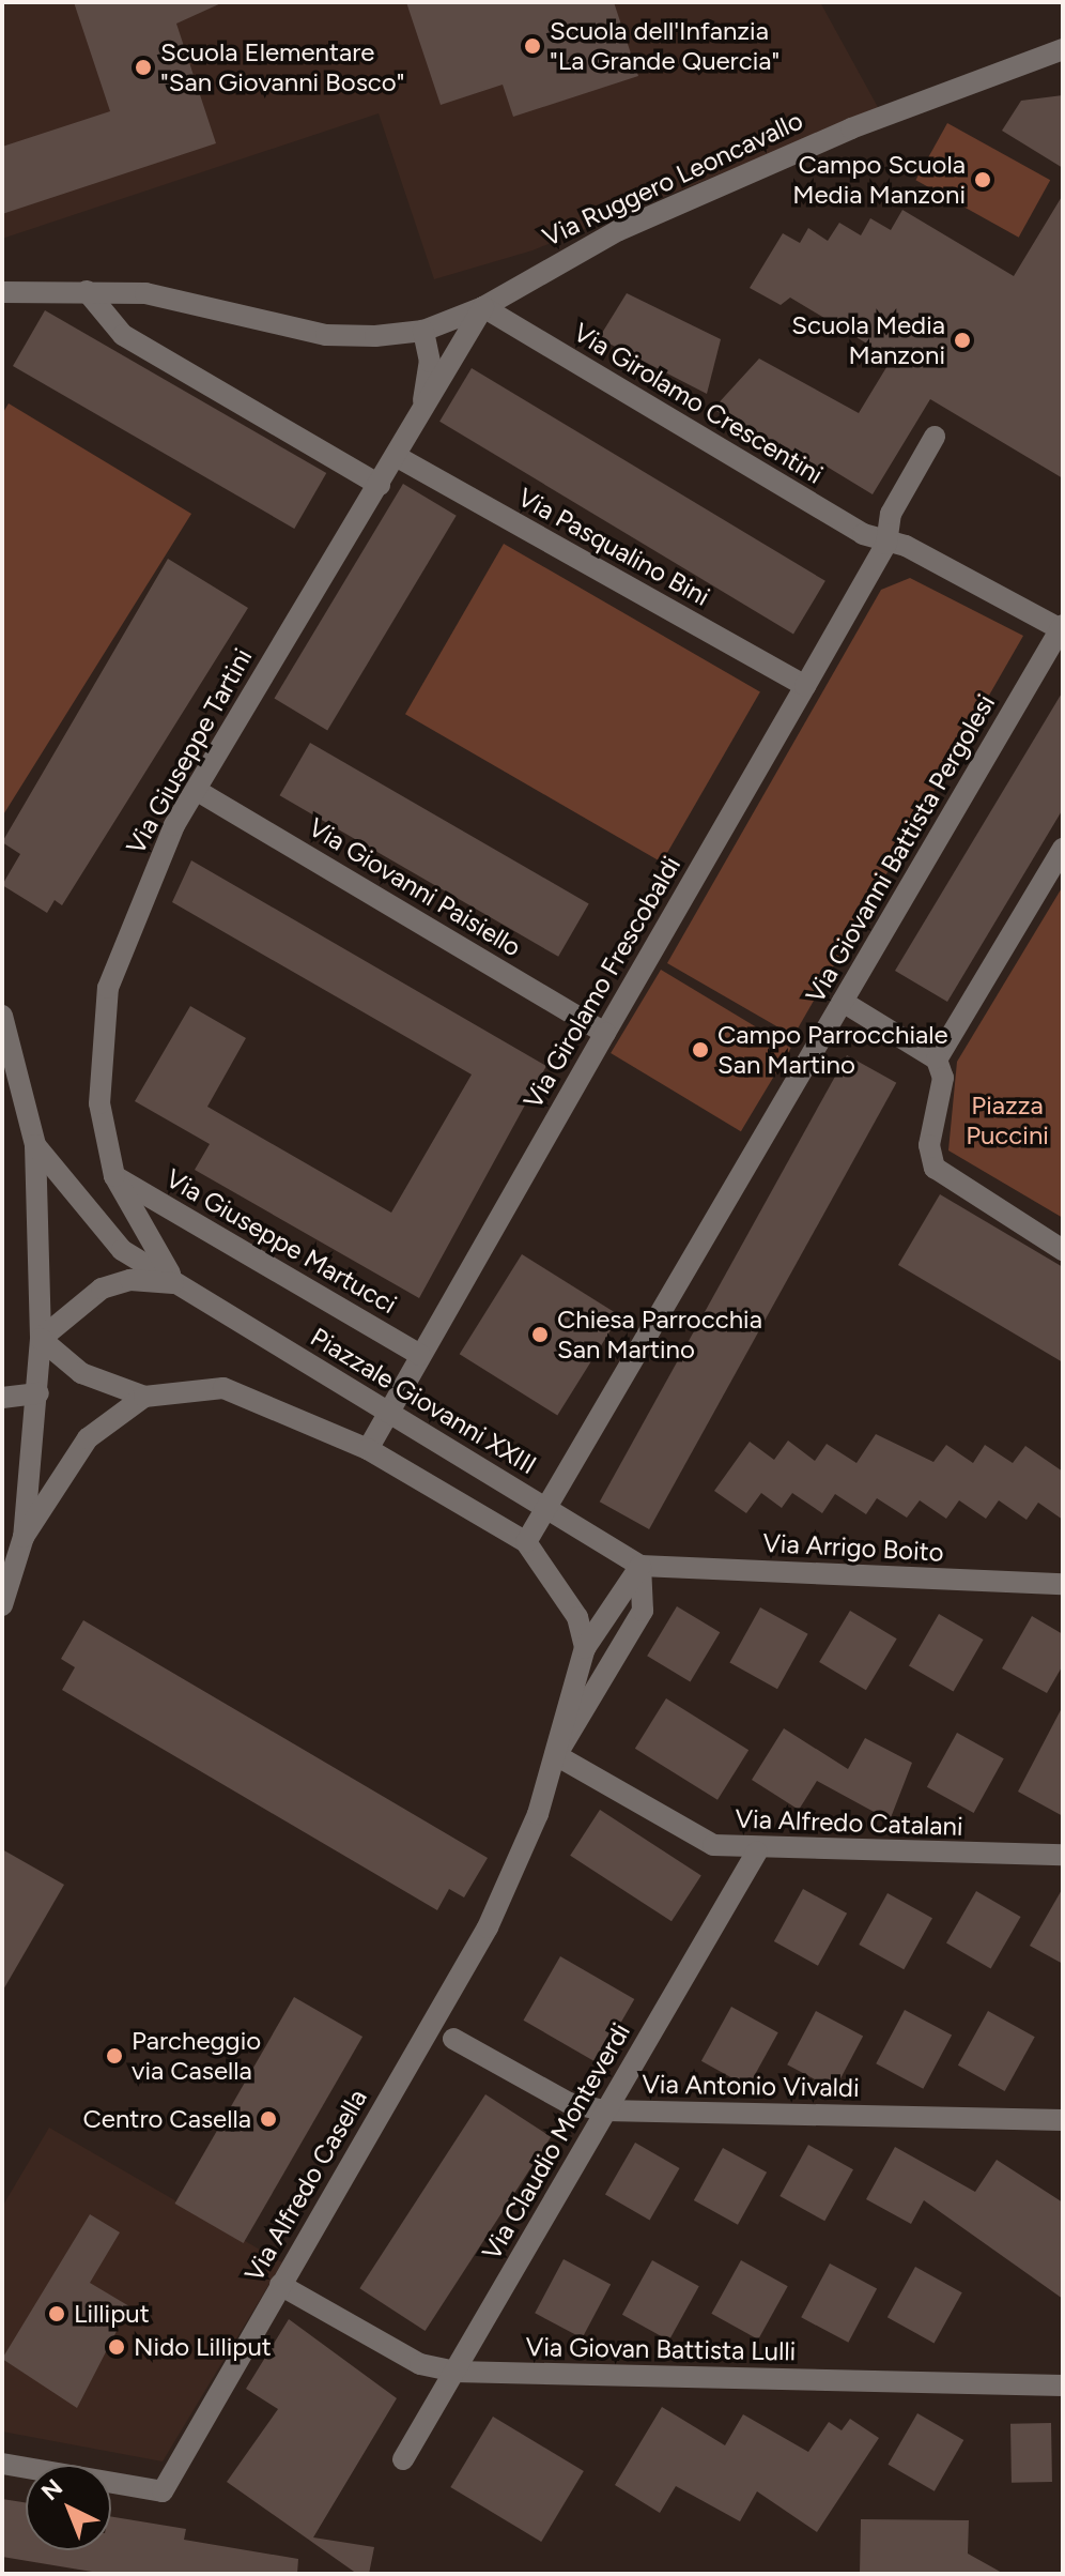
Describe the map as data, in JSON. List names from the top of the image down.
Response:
{
  "streets": {
    "street": [
      "Via Ruggero Leoncavallo",
      "Via Girolamo Crescentini",
      "Via Pasqualino Bini",
      "Via Giuseppe Tartini",
      "Via Giovanni Battista Pergolesi",
      "Via Giovanni Paisiello",
      "Via Girolamo Frescobaldi",
      "Via Giuseppe Martucci",
      "Piazzale Giovanni XXIII",
      "Via Arrigo Boito",
      "Via Alfredo Catalani",
      "Via Antonio Vivaldi",
      "Via Claudio Monteverdi",
      "Via Alfredo Casella",
      "Via Giovan Battista Lulli"
    ]
  },
  "crossings": [
    ["Via Ruggero Leoncavallo", "Via Girolamo Crescentini"],
    ["Via Ruggero Leoncavallo", "Via Giuseppe Tartini"],
    ["Via Girolamo Crescentini", "Via Giuseppe Tartini"],
    ["Via Girolamo Crescentini", "Via Girolamo Frescobaldi"],
    ["Via Pasqualino Bini", "Via Giuseppe Tartini"],
    ["Via Pasqualino Bini", "Via Girolamo Frescobaldi"],
    ["Via Giuseppe Tartini", "Via Giovanni Paisiello"],
    ["Via Giuseppe Tartini", "Via Giuseppe Martucci"],
    ["Via Giuseppe Tartini", "Piazzale Giovanni XXIII"],
    ["Via Giovanni Battista Pergolesi", "Piazzale Giovanni XXIII"],
    ["Via Giovanni Paisiello", "Via Girolamo Frescobaldi"],
    ["Via Girolamo Frescobaldi", "Via Giuseppe Martucci"],
    ["Via Girolamo Frescobaldi", "Piazzale Giovanni XXIII"],
    ["Piazzale Giovanni XXIII", "Via Arrigo Boito"],
    ["Piazzale Giovanni XXIII", "Via Alfredo Casella"],
    ["Via Arrigo Boito", "Via Alfredo Casella"],
    ["Via Alfredo Catalani", "Via Claudio Monteverdi"],
    ["Via Alfredo Catalani", "Via Alfredo Casella"],
    ["Via Antonio Vivaldi", "Via Claudio Monteverdi"],
    ["Via Claudio Monteverdi", "Via Giovan Battista Lulli"],
    ["Via Alfredo Casella", "Via Giovan Battista Lulli"]
  ],
  "parks": ["Piazza Puccini"],
  "places": [
    "Scuola dell'Infanzia \"La Grande Quercia\"",
    "Scuola Elementare \"San Giovanni Bosco\"",
    "Campo Scuola Media Manzoni",
    "Scuola Media Manzoni",
    "Campo Parrocchiale San Martino",
    "Chiesa Parrocchia San Martino",
    "Parcheggio via Casella",
    "Centro Casella",
    "Lilliput",
    "Nido Lilliput"
  ],
  "north": "top left"
}
